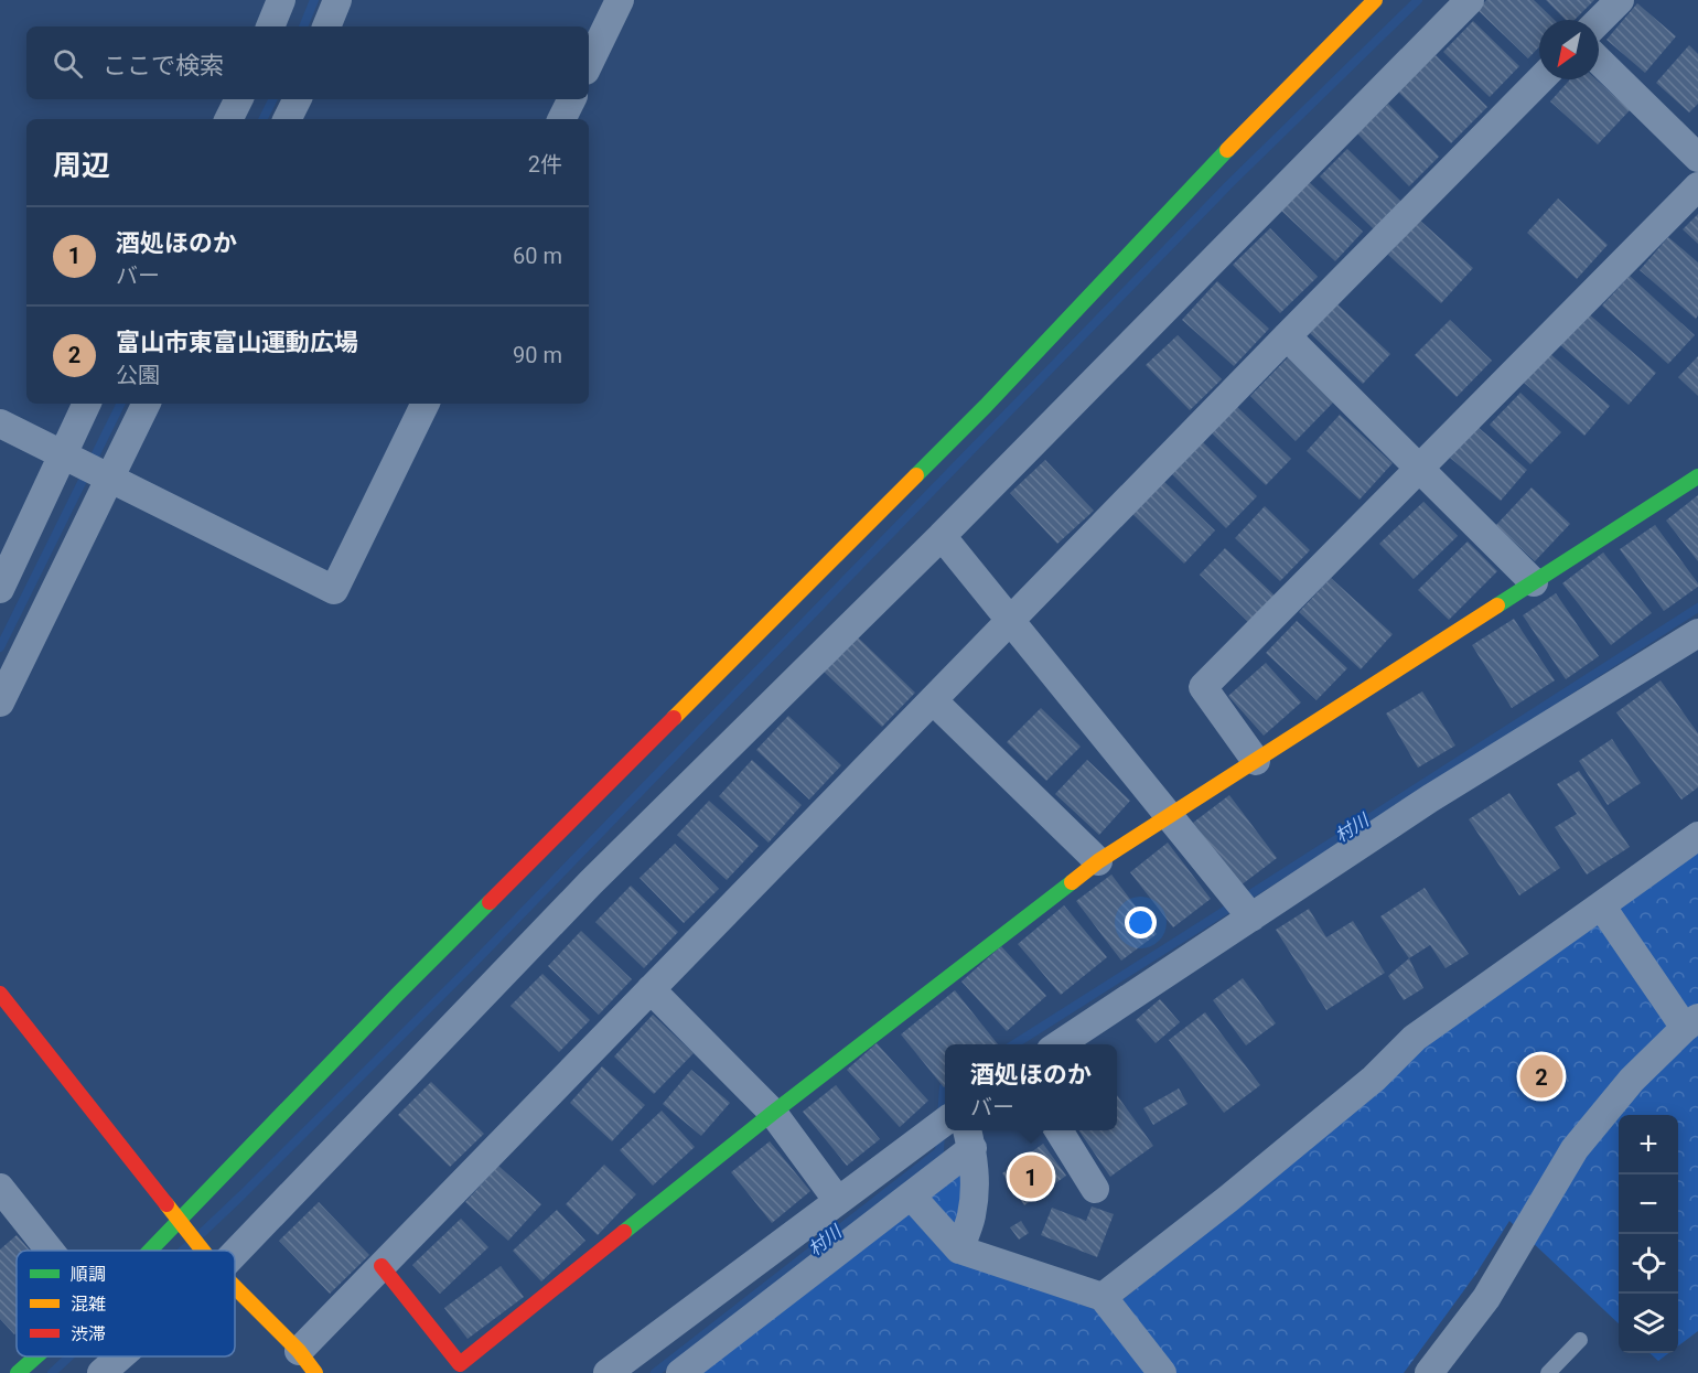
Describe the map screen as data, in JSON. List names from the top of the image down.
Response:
{
  "water": ["村川"],
  "legend": ["順調", "混雑", "渋滞"],
  "north": "bottom left",
  "page": {
    "search": "ここで検索",
    "heading": ["周辺", "2件"],
    "list": [
      {
        "mark": "1",
        "name": "酒処ほのか",
        "note": "バー",
        "value": "60 m"
      },
      {
        "mark": "2",
        "name": "富山市東富山運動広場",
        "note": "公園",
        "value": "90 m"
      }
    ],
    "popup": ["酒処ほのか", "バー"],
    "pins": ["2", "1"],
    "map_buttons": ["+", "−"]
  }
}
